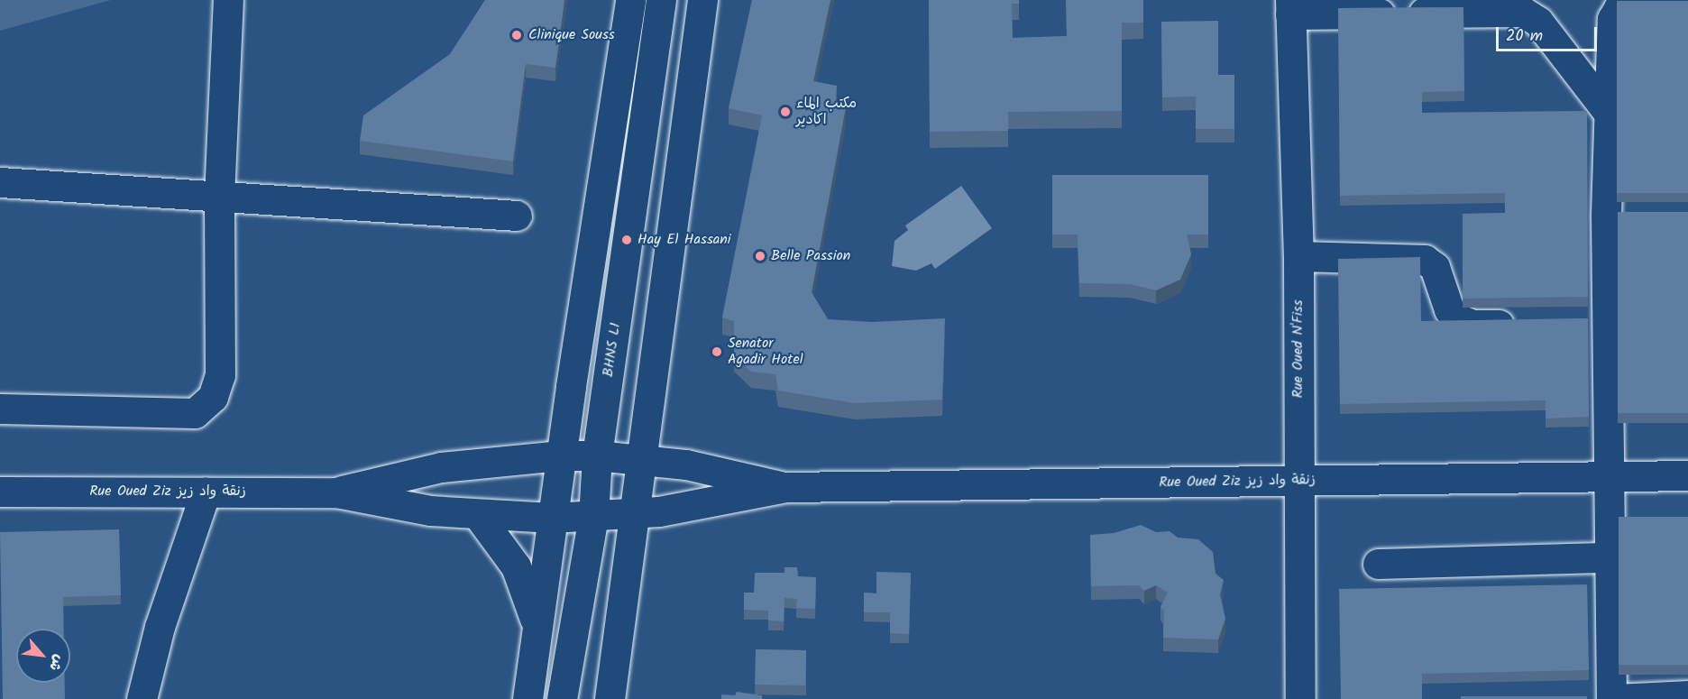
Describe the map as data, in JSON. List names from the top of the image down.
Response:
{
  "streets": {
    "street": ["Rue Oued N'Fiss", "BHNS L1", "Rue Oued Ziz زنقة واد زيز"]
  },
  "crossings": [
    ["Rue Oued N'Fiss", "Rue Oued Ziz زنقة واد زيز"],
    ["BHNS L1", "Rue Oued Ziz زنقة واد زيز"]
  ],
  "places": [
    "Clinique Souss",
    "مكتب الماء اكادير",
    "Hay El Hassani",
    "Belle Passion",
    "Senator Agadir Hotel"
  ],
  "scale_bar": "20 m",
  "north": "bottom right"
}
